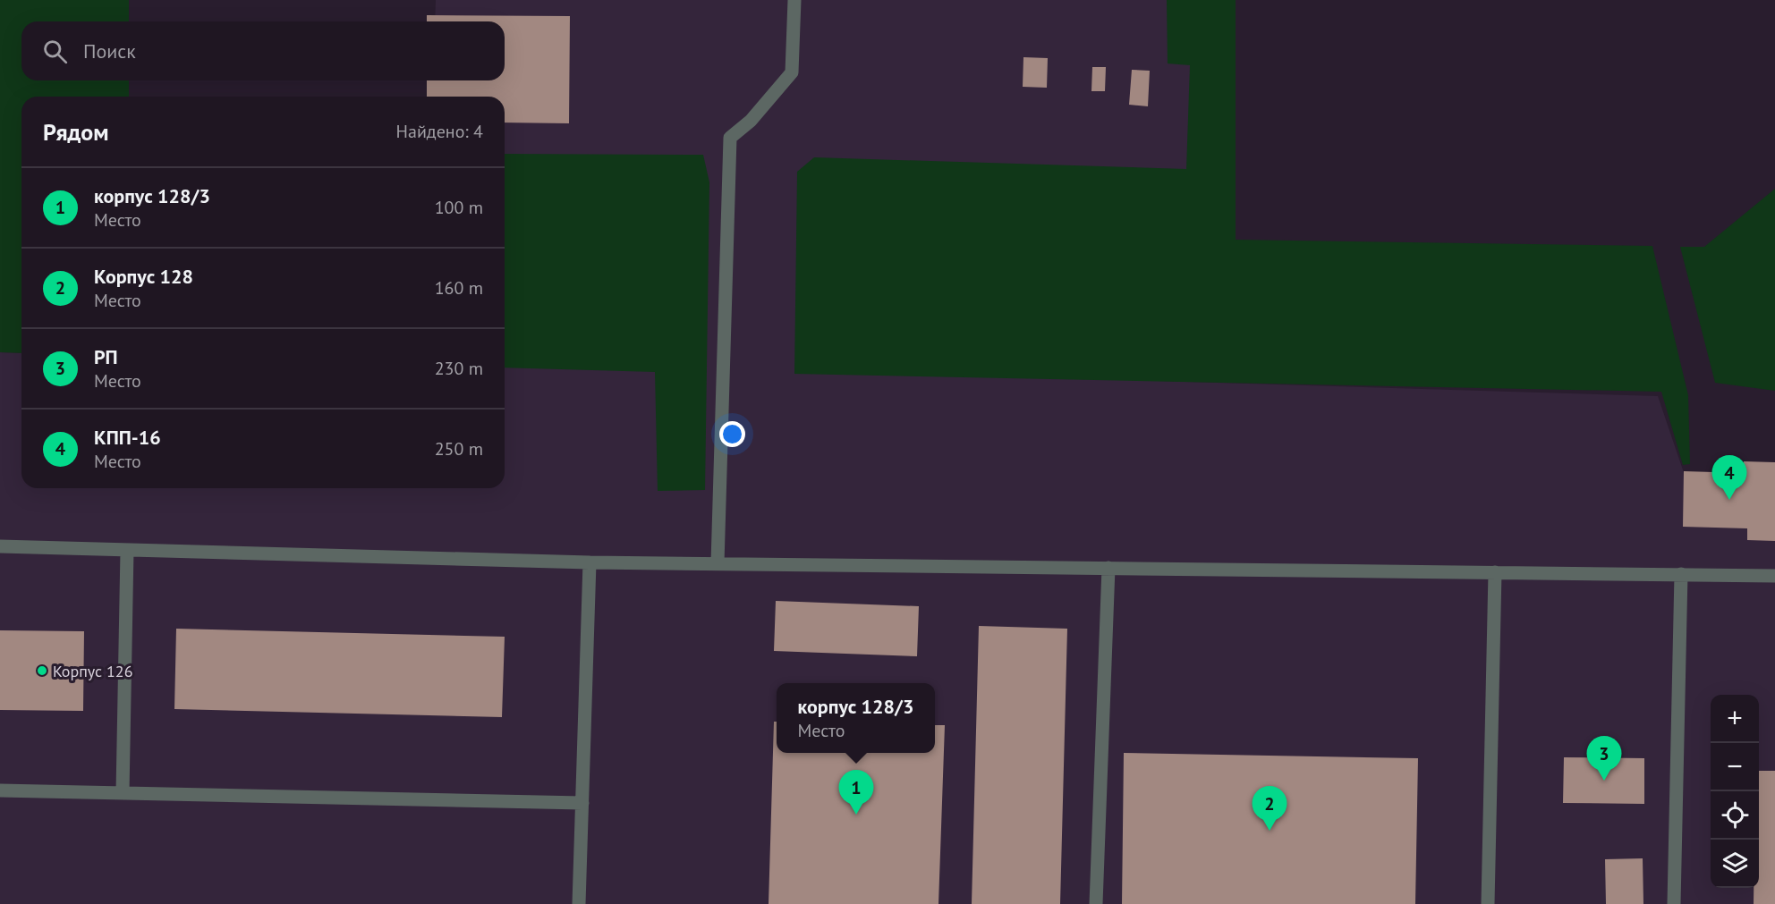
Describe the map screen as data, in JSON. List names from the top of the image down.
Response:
{
  "places": ["Корпус 126"],
  "page": {
    "search": "Поиск",
    "heading": ["Рядом", "Найдено: 4"],
    "list": [
      {
        "mark": "1",
        "name": "корпус 128/3",
        "note": "Место",
        "value": "100 m"
      },
      {
        "mark": "2",
        "name": "Корпус 128",
        "note": "Место",
        "value": "160 m"
      },
      {
        "mark": "3",
        "name": "РП",
        "note": "Место",
        "value": "230 m"
      },
      {
        "mark": "4",
        "name": "КПП-16",
        "note": "Место",
        "value": "250 m"
      }
    ],
    "pins": [
      "4",
      "3",
      "1",
      "2"
    ],
    "popup": ["корпус 128/3", "Место"],
    "map_buttons": ["+", "−"]
  }
}
